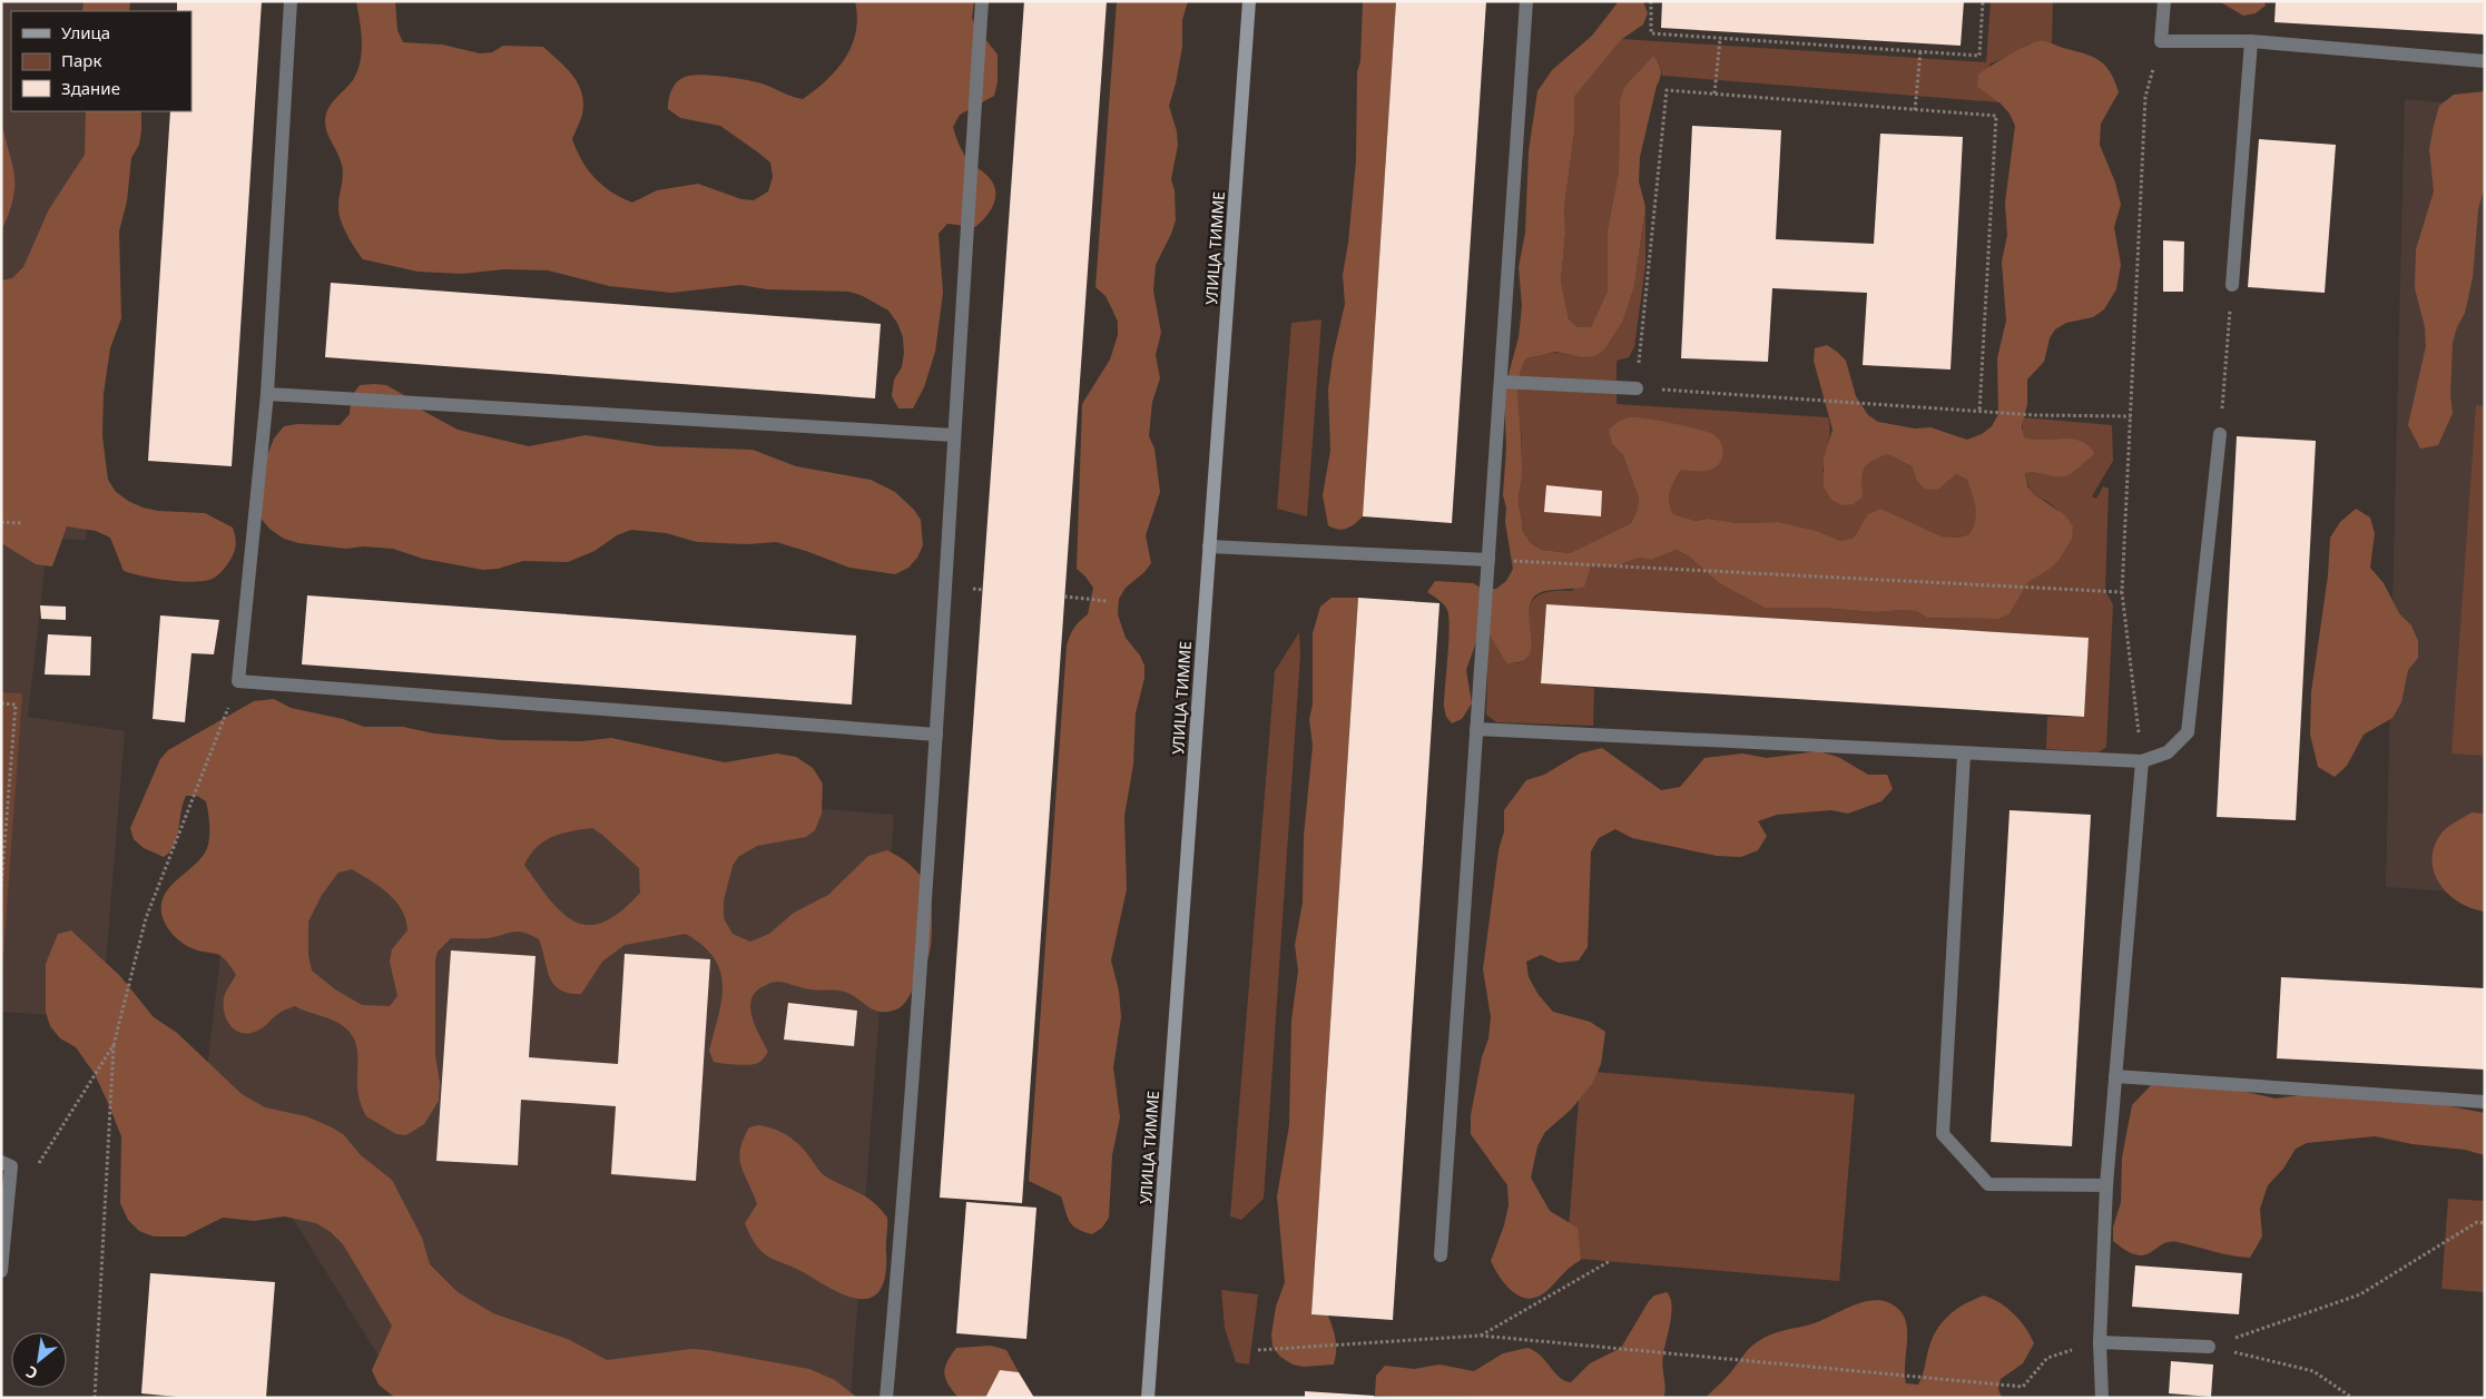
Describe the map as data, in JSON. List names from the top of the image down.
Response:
{
  "streets": {
    "main road": ["УЛИЦА ТИММЕ"]
  },
  "legend": ["Улица", "Парк", "Здание"],
  "north": "bottom left"
}
